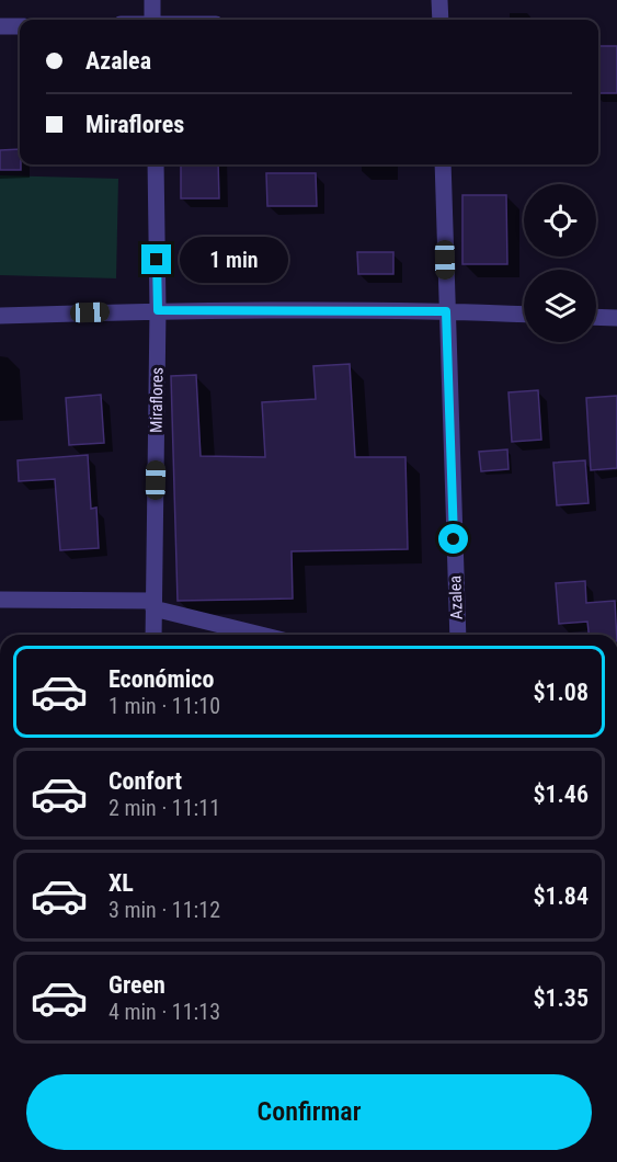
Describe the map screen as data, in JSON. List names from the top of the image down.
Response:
{
  "streets": {
    "street": ["Miraflores", "Azalea"]
  },
  "page": {
    "banner": ["Azalea", "Miraflores"],
    "bubble": "1 min",
    "list": [
      {
        "name": "Económico",
        "note": "1 min · 11:10",
        "value": "$1.08"
      },
      {
        "name": "Confort",
        "note": "2 min · 11:11",
        "value": "$1.46"
      },
      {
        "name": "XL",
        "note": "3 min · 11:12",
        "value": "$1.84"
      },
      {
        "name": "Green",
        "note": "4 min · 11:13",
        "value": "$1.35"
      }
    ],
    "buttons": "Confirmar"
  }
}
